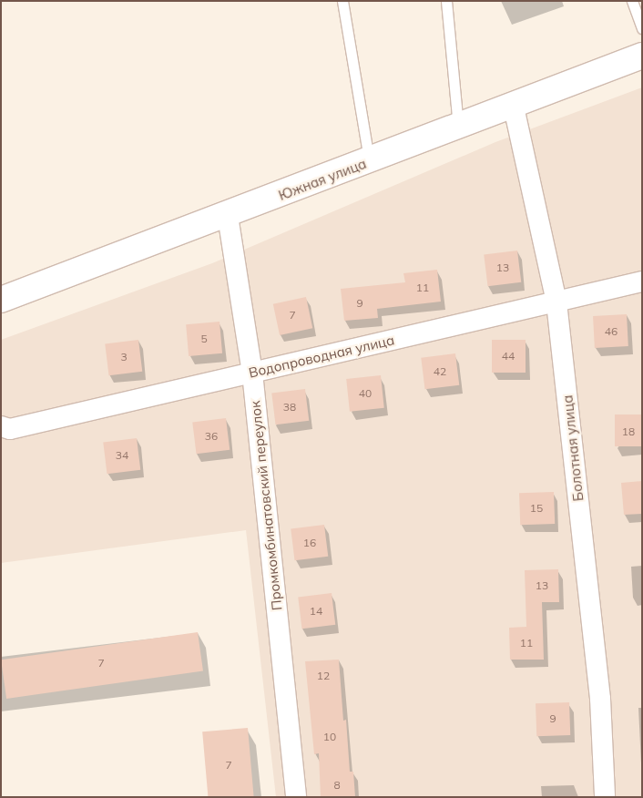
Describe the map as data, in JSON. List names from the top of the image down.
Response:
{
  "streets": {
    "street": [
      "Южная улица",
      "Водопроводная улица",
      "Болотная улица",
      "Промкомбинатовский переулок"
    ]
  },
  "crossings": [
    ["Южная улица", "Болотная улица"],
    ["Южная улица", "Промкомбинатовский переулок"],
    ["Водопроводная улица", "Болотная улица"],
    ["Водопроводная улица", "Промкомбинатовский переулок"]
  ],
  "house_numbers": [
    "13",
    "11",
    "9",
    "7",
    "46",
    "5",
    "44",
    "3",
    "42",
    "40",
    "38",
    "18",
    "36",
    "34",
    "15",
    "16",
    "13",
    "14",
    "11",
    "7",
    "12",
    "9",
    "10",
    "7",
    "8"
  ]
}
